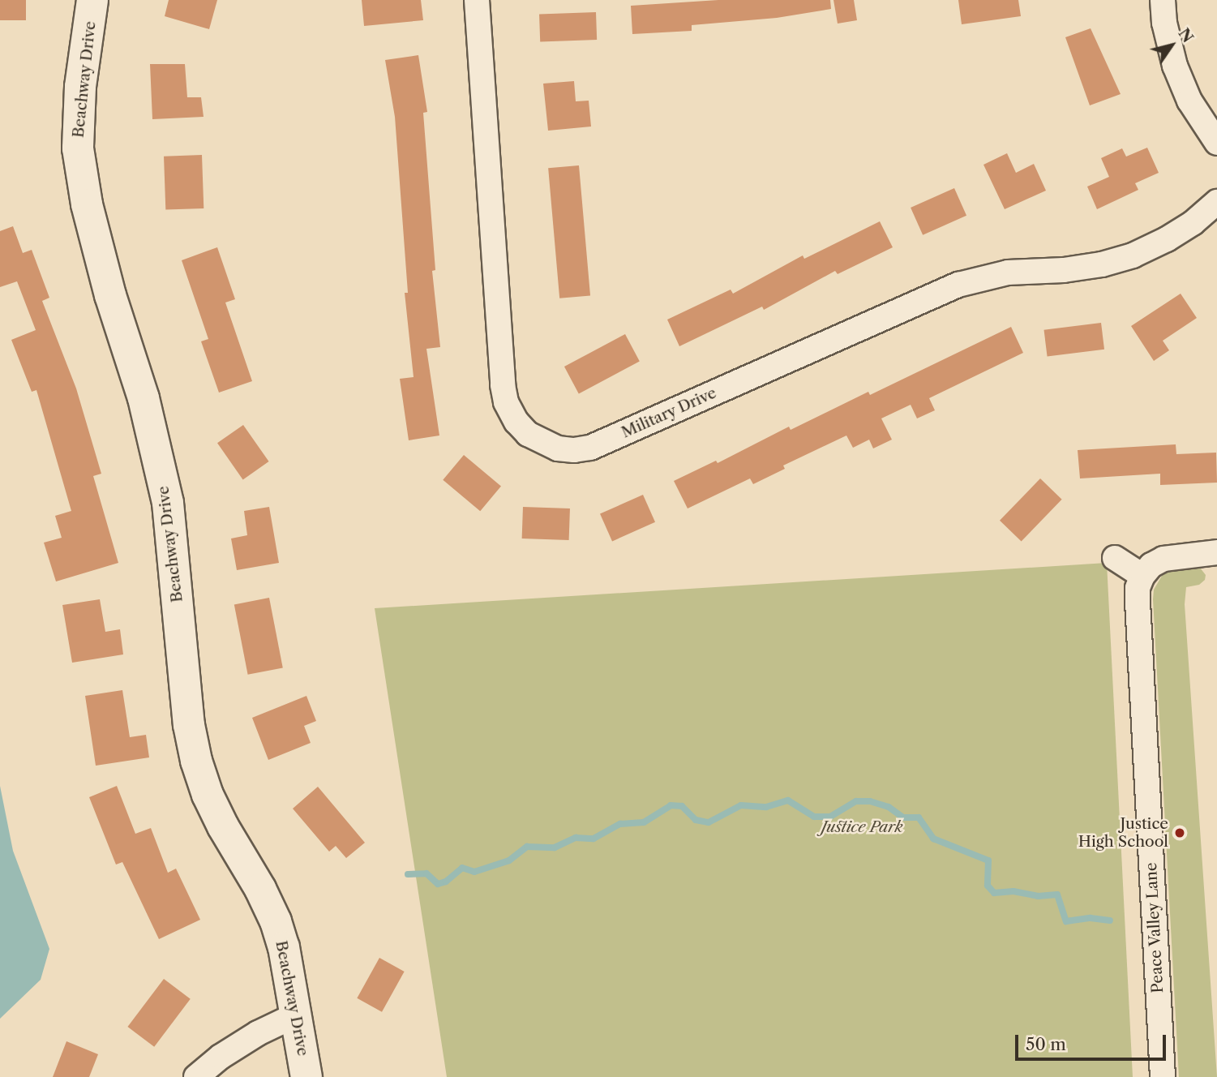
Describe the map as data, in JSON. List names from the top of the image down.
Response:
{
  "streets": {
    "street": ["Beachway Drive", "Military Drive", "Peace Valley Lane"]
  },
  "parks": ["Justice Park"],
  "places": ["Justice High School"],
  "scale_bar": "50 m",
  "north": "top right"
}
